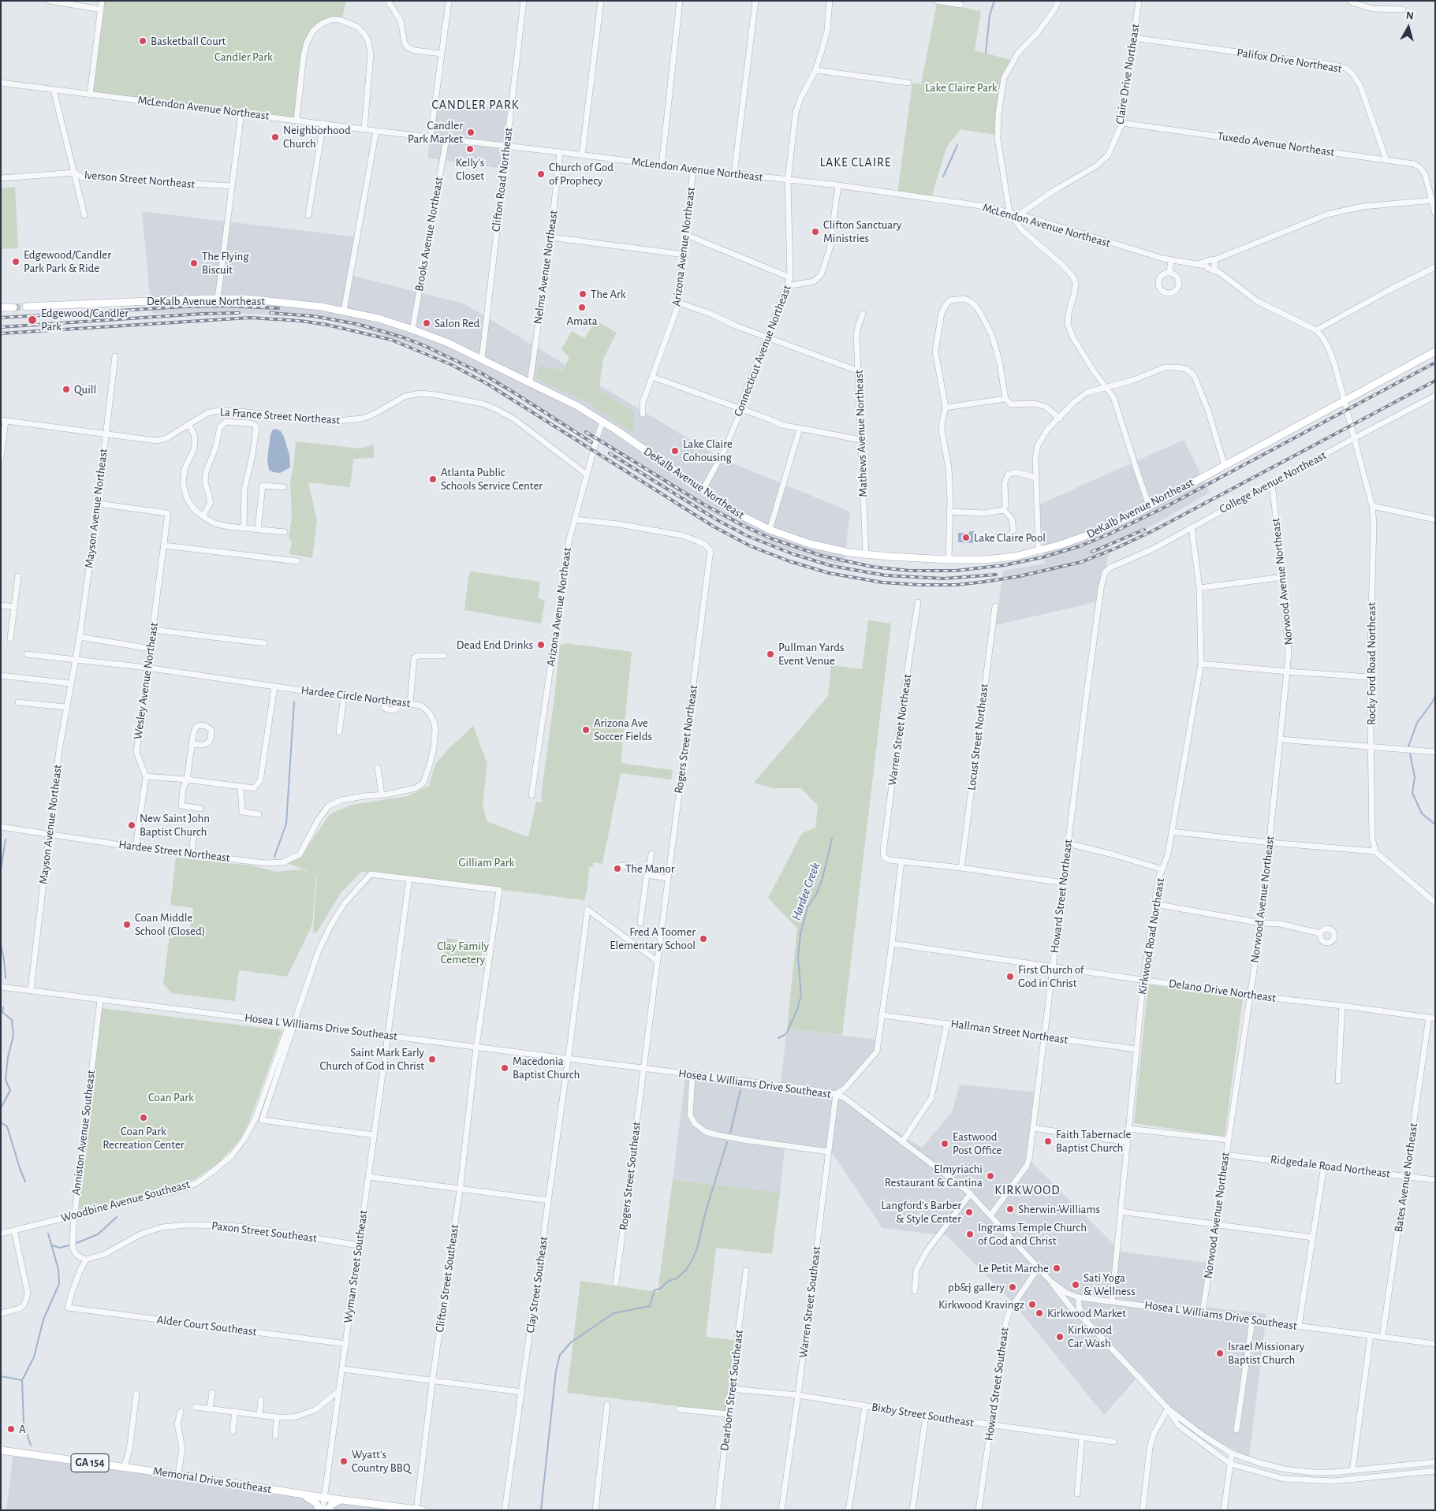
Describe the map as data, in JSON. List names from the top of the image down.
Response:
{
  "streets": {
    "main road": ["DeKalb Avenue Northeast", "GA 154", "Memorial Drive Southeast"],
    "street": [
      "Palifox Drive Northeast",
      "Claire Drive Northeast",
      "McLendon Avenue Northeast",
      "Tuxedo Avenue Northeast",
      "Iverson Street Northeast",
      "Clifton Road Northeast",
      "Brooks Avenue Northeast",
      "Arizona Avenue Northeast",
      "Nelms Avenue Northeast",
      "Connecticut Avenue Northeast",
      "La France Street Northeast",
      "Mathews Avenue Northeast",
      "College Avenue Northeast",
      "Mayson Avenue Northeast",
      "Norwood Avenue Northeast",
      "Rocky Ford Road Northeast",
      "Wesley Avenue Northeast",
      "Hardee Circle Northeast",
      "Warren Street Northeast",
      "Locust Street Northeast",
      "Rogers Street Northeast",
      "Hardee Street Northeast",
      "Howard Street Northeast",
      "Kirkwood Road Northeast",
      "Delano Drive Northeast",
      "Hosea L Williams Drive Southeast",
      "Hallman Street Northeast",
      "Anniston Avenue Southeast",
      "Ridgedale Road Northeast",
      "Rogers Street Southeast",
      "Bates Avenue Northeast",
      "Woodbine Avenue Southeast",
      "Paxon Street Southeast",
      "Wyman Street Southeast",
      "Clifton Street Southeast",
      "Clay Street Southeast",
      "Warren Street Southeast",
      "Alder Court Southeast",
      "Howard Street Southeast",
      "Dearborn Street Southeast",
      "Bixby Street Southeast"
    ]
  },
  "crossings": [
    ["Palifox Drive Northeast", "Claire Drive Northeast"],
    ["Palifox Drive Northeast", "Tuxedo Avenue Northeast"],
    ["Claire Drive Northeast", "McLendon Avenue Northeast"],
    ["Claire Drive Northeast", "Tuxedo Avenue Northeast"],
    ["McLendon Avenue Northeast", "Tuxedo Avenue Northeast"],
    ["McLendon Avenue Northeast", "Clifton Road Northeast"],
    ["McLendon Avenue Northeast", "Brooks Avenue Northeast"],
    ["McLendon Avenue Northeast", "Arizona Avenue Northeast"],
    ["McLendon Avenue Northeast", "Nelms Avenue Northeast"],
    ["McLendon Avenue Northeast", "Connecticut Avenue Northeast"],
    ["Clifton Road Northeast", "DeKalb Avenue Northeast"],
    ["Brooks Avenue Northeast", "DeKalb Avenue Northeast"],
    ["Arizona Avenue Northeast", "DeKalb Avenue Northeast"],
    ["Arizona Avenue Northeast", "La France Street Northeast"],
    ["Arizona Avenue Northeast", "Rogers Street Northeast"],
    ["Nelms Avenue Northeast", "DeKalb Avenue Northeast"],
    ["DeKalb Avenue Northeast", "Connecticut Avenue Northeast"],
    ["DeKalb Avenue Northeast", "Mathews Avenue Northeast"],
    ["DeKalb Avenue Northeast", "Rocky Ford Road Northeast"],
    ["La France Street Northeast", "Mayson Avenue Northeast"],
    ["College Avenue Northeast", "Norwood Avenue Northeast"],
    ["College Avenue Northeast", "Rocky Ford Road Northeast"],
    ["College Avenue Northeast", "Howard Street Northeast"],
    ["College Avenue Northeast", "Kirkwood Road Northeast"],
    ["Mayson Avenue Northeast", "Wesley Avenue Northeast"],
    ["Mayson Avenue Northeast", "Hardee Circle Northeast"],
    ["Mayson Avenue Northeast", "Hardee Street Northeast"],
    ["Mayson Avenue Northeast", "Hosea L Williams Drive Southeast"],
    ["Norwood Avenue Northeast", "Delano Drive Northeast"],
    ["Norwood Avenue Northeast", "Hosea L Williams Drive Southeast"],
    ["Norwood Avenue Northeast", "Ridgedale Road Northeast"],
    ["Wesley Avenue Northeast", "Hardee Circle Northeast"],
    ["Wesley Avenue Northeast", "Hardee Street Northeast"],
    ["Hardee Circle Northeast", "Hardee Street Northeast"],
    ["Rogers Street Northeast", "Hosea L Williams Drive Southeast"],
    ["Rogers Street Northeast", "Rogers Street Southeast"],
    ["Rogers Street Northeast", "Clay Street Southeast"],
    ["Howard Street Northeast", "Delano Drive Northeast"],
    ["Howard Street Northeast", "Hosea L Williams Drive Southeast"],
    ["Howard Street Northeast", "Hallman Street Northeast"],
    ["Kirkwood Road Northeast", "Delano Drive Northeast"],
    ["Kirkwood Road Northeast", "Hosea L Williams Drive Southeast"],
    ["Kirkwood Road Northeast", "Hallman Street Northeast"],
    ["Delano Drive Northeast", "Bates Avenue Northeast"],
    ["Hosea L Williams Drive Southeast", "Anniston Avenue Southeast"],
    ["Hosea L Williams Drive Southeast", "Rogers Street Southeast"],
    ["Hosea L Williams Drive Southeast", "Bates Avenue Northeast"],
    ["Hosea L Williams Drive Southeast", "Woodbine Avenue Southeast"],
    ["Hosea L Williams Drive Southeast", "Wyman Street Southeast"],
    ["Hosea L Williams Drive Southeast", "Clifton Street Southeast"],
    ["Hosea L Williams Drive Southeast", "Clay Street Southeast"],
    ["Hosea L Williams Drive Southeast", "Warren Street Southeast"],
    ["Hosea L Williams Drive Southeast", "Howard Street Southeast"],
    ["Anniston Avenue Southeast", "Woodbine Avenue Southeast"],
    ["Anniston Avenue Southeast", "Paxon Street Southeast"],
    ["Anniston Avenue Southeast", "Alder Court Southeast"],
    ["Ridgedale Road Northeast", "Bates Avenue Northeast"],
    ["Woodbine Avenue Southeast", "Wyman Street Southeast"],
    ["Woodbine Avenue Southeast", "Clifton Street Southeast"],
    ["Paxon Street Southeast", "Wyman Street Southeast"],
    ["Paxon Street Southeast", "Alder Court Southeast"],
    ["Wyman Street Southeast", "Clifton Street Southeast"],
    ["Wyman Street Southeast", "Alder Court Southeast"],
    ["Wyman Street Southeast", "Memorial Drive Southeast"],
    ["Clifton Street Southeast", "Memorial Drive Southeast"],
    ["Warren Street Southeast", "Bixby Street Southeast"],
    ["Howard Street Southeast", "Bixby Street Southeast"],
    ["Dearborn Street Southeast", "Bixby Street Southeast"]
  ],
  "districts": ["CANDLER PARK", "LAKE CLAIRE", "KIRKWOOD"],
  "water": ["Hardee Creek"],
  "parks": [
    "Candler Park",
    "Lake Claire Park",
    "Gilliam Park",
    "Clay Family Cemetery",
    "Coan Park"
  ],
  "places": [
    "Basketball Court",
    "Candler Park Market",
    "Neighborhood Church",
    "Kelly's Closet",
    "Church of God of Prophecy",
    "Clifton Sanctuary Ministries",
    "Edgewood/Candler Park Park & Ride",
    "The Flying Biscuit",
    "The Ark",
    "Amata",
    "Edgewood/Candler Park",
    "Salon Red",
    "Quill",
    "Lake Claire Cohousing",
    "Atlanta Public Schools Service Center",
    "Lake Claire Pool",
    "Dead End Drinks",
    "Pullman Yards Event Venue",
    "Arizona Ave Soccer Fields",
    "New Saint John Baptist Church",
    "The Manor",
    "Coan Middle School (Closed)",
    "Fred A Toomer Elementary School",
    "First Church of God in Christ",
    "Saint Mark Early Church of God in Christ",
    "Macedonia Baptist Church",
    "Coan Park Recreation Center",
    "Faith Tabernacle Baptist Church",
    "Eastwood Post Office",
    "Elmyriachi Restaurant & Cantina",
    "Sherwin-Williams",
    "Langford's Barber & Style Center",
    "Ingrams Temple Church of God and Christ",
    "Le Petit Marche",
    "Sati Yoga & Wellness",
    "pb&j gallery",
    "Kirkwood Kravingz",
    "Kirkwood Market",
    "Kirkwood Car Wash",
    "Israel Missionary Baptist Church",
    "A",
    "Wyatt's Country BBQ"
  ],
  "north": "top"
}
